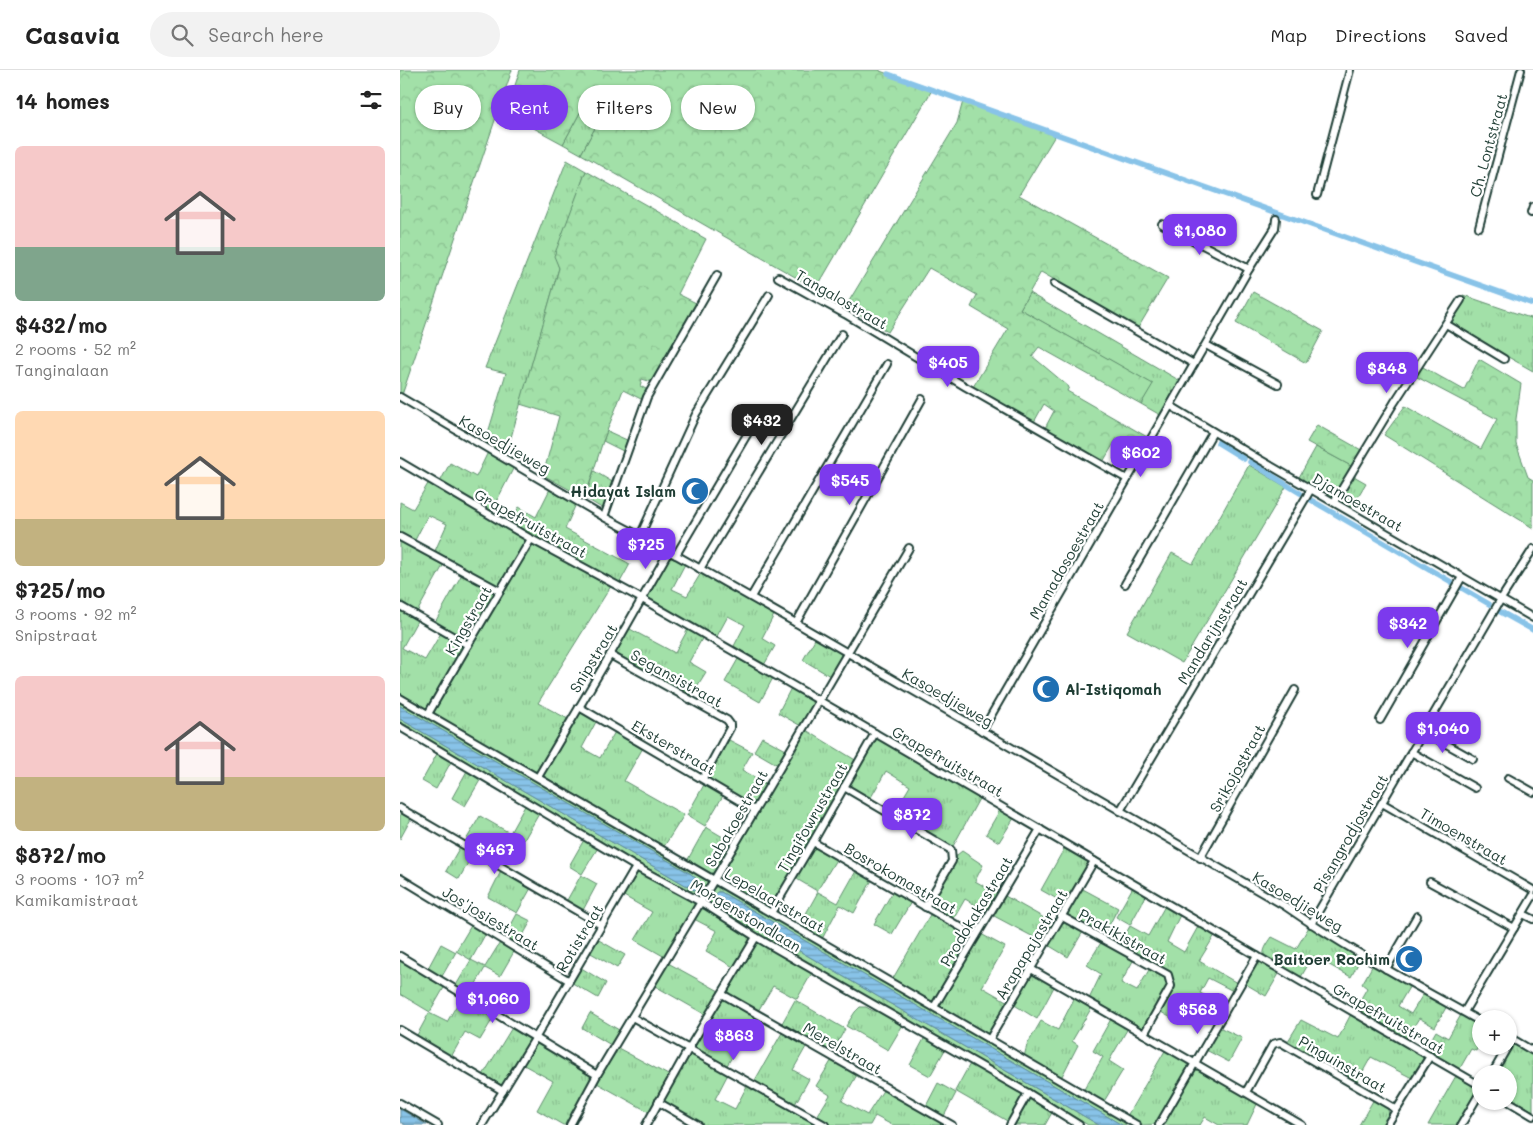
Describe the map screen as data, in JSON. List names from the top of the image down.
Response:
{
  "streets": {
    "street": [
      "Ch. Lontstraat",
      "Tangalostraat",
      "Kasoedjieweg",
      "Djamoestraat",
      "Grapefruitstraat",
      "Mamadosoestraat",
      "Kingstraat",
      "Mandarijnstraat",
      "Snipstraat",
      "Segansistraat",
      "Eksterstraat",
      "Srikojostraat",
      "Tingifowrustraat",
      "Sabakoestraat",
      "Pisangrodjostraat",
      "Timoenstraat",
      "Bosrokomastraat",
      "Lepelaarstraat",
      "Prodokakastraat",
      "Morgenstondlaan",
      "Jos'josiestraat",
      "Prakikistraat",
      "Rotistraat",
      "Arapapajastraat",
      "Merelstraat",
      "Pinguinstraat"
    ]
  },
  "crossings": [
    ["Tangalostraat", "Mamadosoestraat"],
    ["Kasoedjieweg", "Mamadosoestraat"],
    ["Kasoedjieweg", "Mandarijnstraat"],
    ["Kasoedjieweg", "Snipstraat"],
    ["Kasoedjieweg", "Srikojostraat"],
    ["Kasoedjieweg", "Sabakoestraat"],
    ["Kasoedjieweg", "Pisangrodjostraat"],
    ["Djamoestraat", "Mamadosoestraat"],
    ["Djamoestraat", "Mandarijnstraat"],
    ["Djamoestraat", "Pisangrodjostraat"],
    ["Grapefruitstraat", "Kingstraat"],
    ["Grapefruitstraat", "Snipstraat"],
    ["Grapefruitstraat", "Tingifowrustraat"],
    ["Grapefruitstraat", "Sabakoestraat"],
    ["Grapefruitstraat", "Prodokakastraat"],
    ["Grapefruitstraat", "Arapapajastraat"],
    ["Kingstraat", "Lepelaarstraat"],
    ["Snipstraat", "Segansistraat"],
    ["Snipstraat", "Eksterstraat"],
    ["Snipstraat", "Lepelaarstraat"],
    ["Segansistraat", "Eksterstraat"],
    ["Eksterstraat", "Sabakoestraat"],
    ["Tingifowrustraat", "Bosrokomastraat"],
    ["Tingifowrustraat", "Lepelaarstraat"],
    ["Sabakoestraat", "Lepelaarstraat"],
    ["Sabakoestraat", "Morgenstondlaan"],
    ["Pisangrodjostraat", "Timoenstraat"],
    ["Bosrokomastraat", "Prodokakastraat"],
    ["Lepelaarstraat", "Prodokakastraat"],
    ["Lepelaarstraat", "Arapapajastraat"],
    ["Morgenstondlaan", "Rotistraat"],
    ["Jos'josiestraat", "Rotistraat"],
    ["Prakikistraat", "Arapapajastraat"]
  ],
  "places": {
    "mosque": ["Hidayat Islam", "Al-Istiqomah", "Baitoer Rochim"]
  },
  "page": {
    "header": "Casavia",
    "search": "Search here",
    "nav": ["Map", "Directions", "Saved"],
    "heading": "14 homes",
    "chip": [
      "Buy",
      "Rent",
      "Filters",
      "New"
    ],
    "list": [
      {
        "name": "$432/mo",
        "note": "2 rooms · 52 m² · Tanginalaan"
      },
      {
        "name": "$725/mo",
        "note": "3 rooms · 92 m² · Snipstraat"
      },
      {
        "name": "$872/mo",
        "note": "3 rooms · 107 m² · Kamikamistraat"
      }
    ],
    "price": [
      "$1,080",
      "$405",
      "$848",
      "$432",
      "$602",
      "$545",
      "$725",
      "$342",
      "$1,040",
      "$872",
      "$467",
      "$1,060",
      "$568",
      "$863"
    ],
    "map_buttons": ["+", "−"]
  }
}
